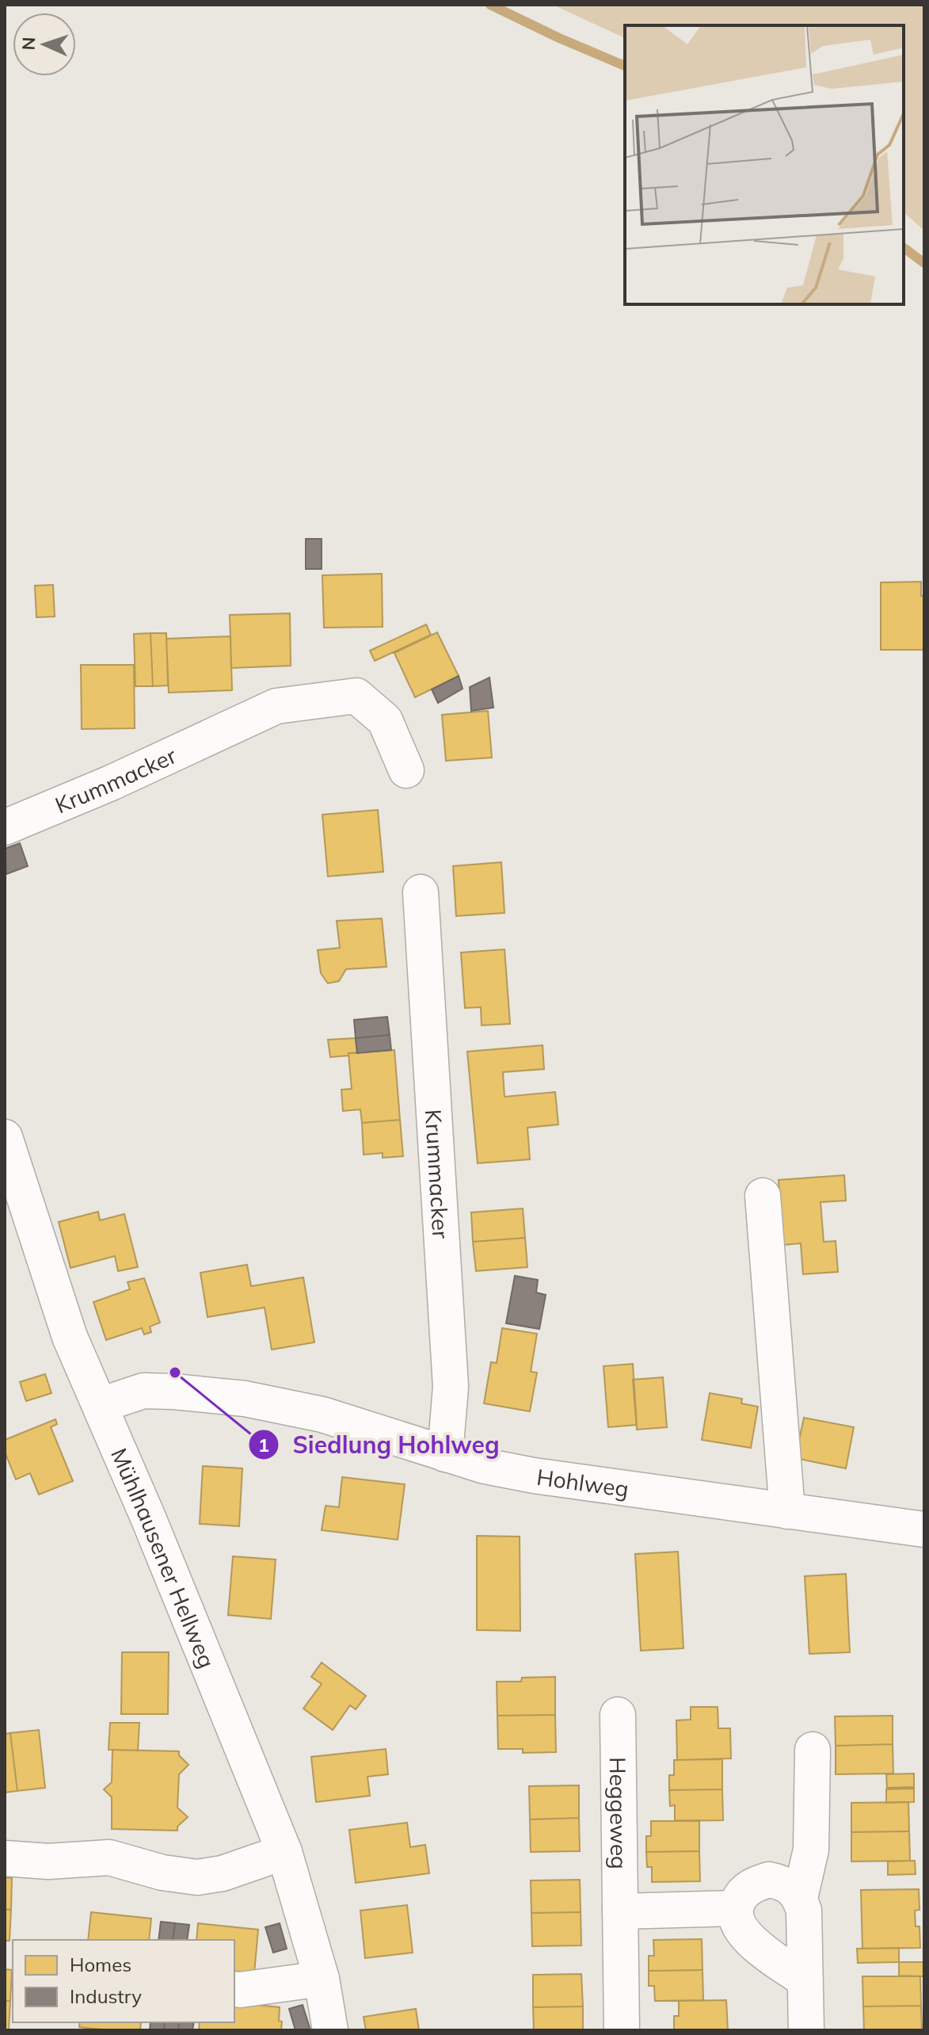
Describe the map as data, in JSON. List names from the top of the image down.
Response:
{
  "streets": {
    "street": [
      "Krummacker",
      "Hohlweg",
      "Mühlhausener Hellweg",
      "Heggeweg"
    ]
  },
  "crossings": [
    ["Krummacker", "Hohlweg"],
    ["Hohlweg", "Mühlhausener Hellweg"]
  ],
  "places": ["Siedlung Hohlweg"],
  "legend": ["Homes", "Industry"],
  "north": "left"
}
